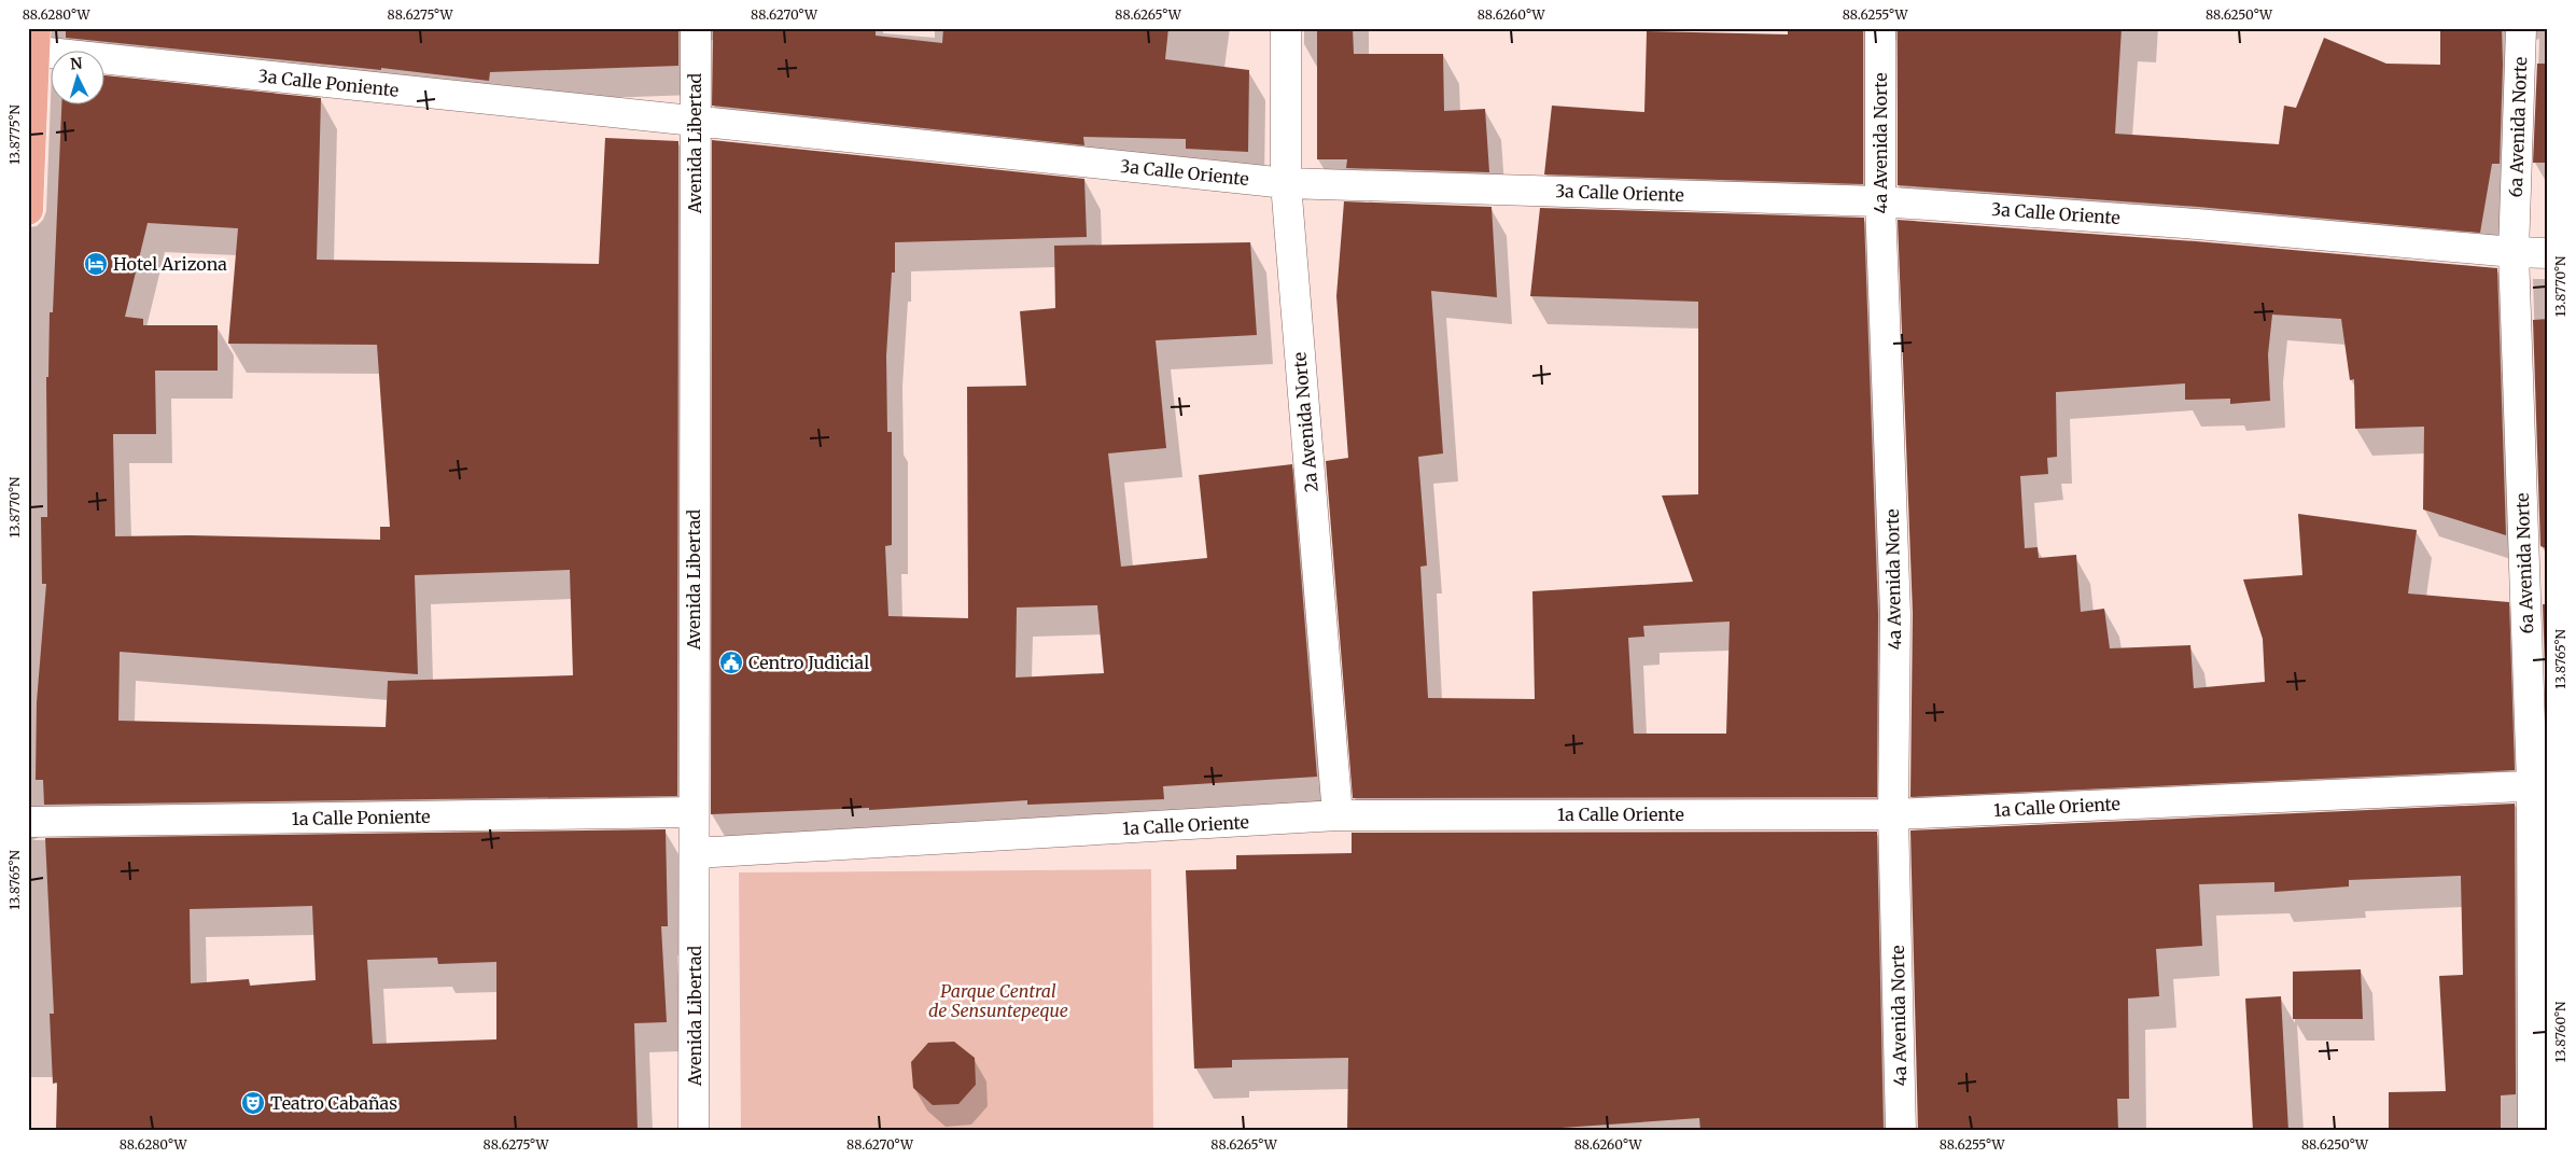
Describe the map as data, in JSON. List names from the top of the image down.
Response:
{
  "streets": {
    "street": [
      "3a Calle Poniente",
      "6a Avenida Norte",
      "Avenida Libertad",
      "4a Avenida Norte",
      "3a Calle Oriente",
      "2a Avenida Norte",
      "1a Calle Oriente",
      "1a Calle Poniente"
    ]
  },
  "crossings": [
    ["3a Calle Poniente", "Avenida Libertad"],
    ["3a Calle Poniente", "3a Calle Oriente"],
    ["6a Avenida Norte", "3a Calle Oriente"],
    ["6a Avenida Norte", "1a Calle Oriente"],
    ["Avenida Libertad", "3a Calle Oriente"],
    ["Avenida Libertad", "1a Calle Oriente"],
    ["Avenida Libertad", "1a Calle Poniente"],
    ["4a Avenida Norte", "3a Calle Oriente"],
    ["4a Avenida Norte", "1a Calle Oriente"],
    ["3a Calle Oriente", "2a Avenida Norte"],
    ["2a Avenida Norte", "1a Calle Oriente"]
  ],
  "parks": ["Parque Central de Sensuntepeque"],
  "places": {
    "hotel": ["Hotel Arizona"],
    "public building": ["Centro Judicial"],
    "theatre": ["Teatro Cabañas"]
  },
  "north": "top",
  "coordinates": [
    "88.6280°W",
    "88.6275°W",
    "88.6270°W",
    "88.6265°W",
    "88.6260°W",
    "88.6255°W",
    "88.6250°W",
    "13.8775°N",
    "13.8770°N",
    "13.8765°N",
    "13.8760°N"
  ]
}
